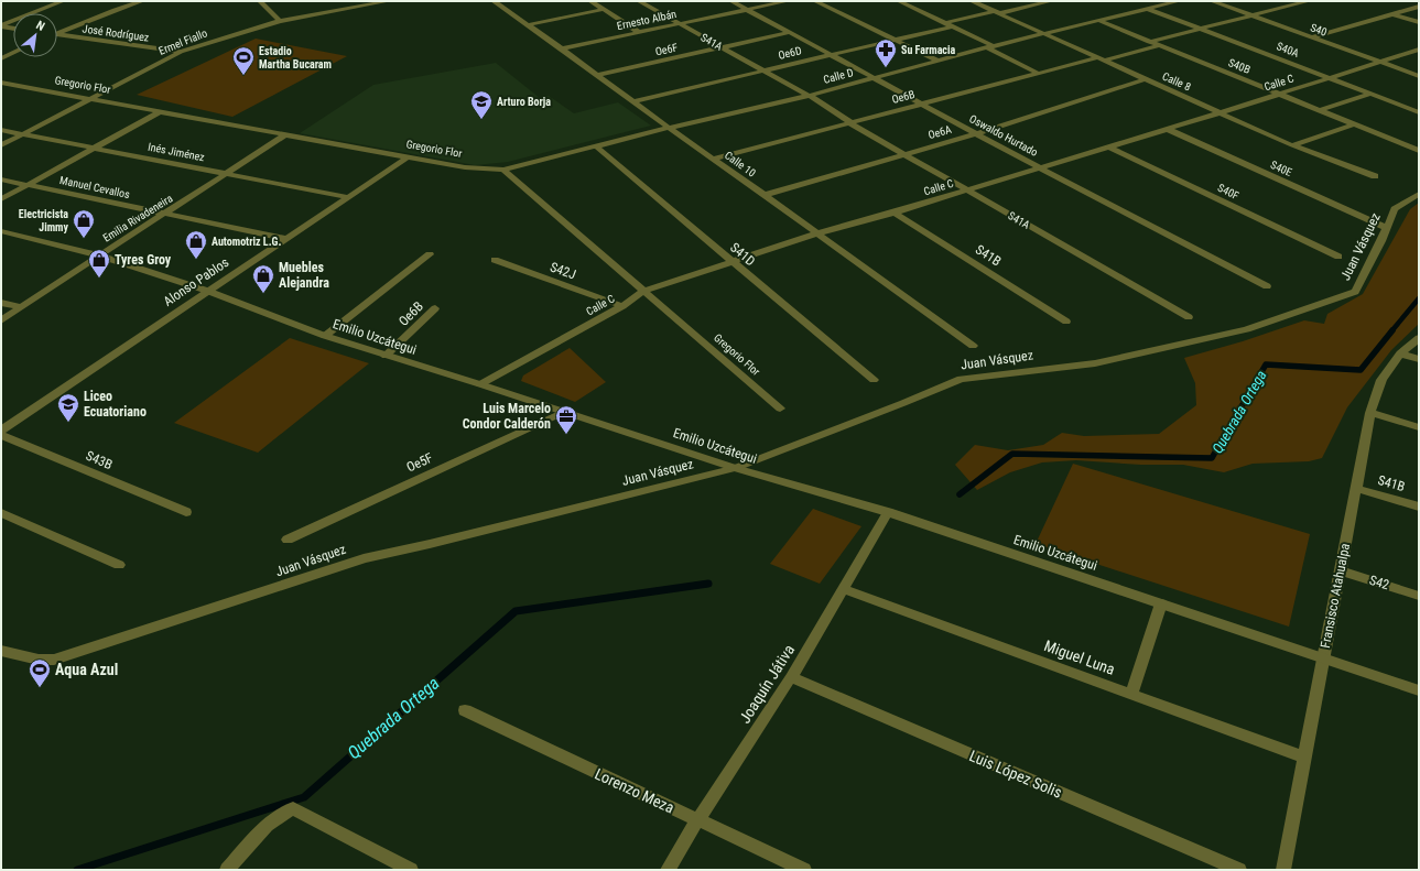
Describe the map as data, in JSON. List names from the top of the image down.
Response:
{
  "streets": {
    "street": [
      "Ernesto Albán",
      "S40",
      "José Rodríguez",
      "Ermel Fiallo",
      "S41A",
      "Oe6F",
      "S40A",
      "Oe6D",
      "S40B",
      "Calle D",
      "Calle 8",
      "Calle C",
      "Gregorio Flor",
      "Oe6B",
      "Oe6A",
      "Oswaldo Hurtado",
      "Inés Jiménez",
      "Calle 10",
      "S40E",
      "Manuel Cevallos",
      "S40F",
      "Emilia Rivadeneira",
      "Juan Vásquez",
      "S41D",
      "S41B",
      "S42J",
      "Alonso Pablos",
      "Emilio Uzcátegui",
      "S43B",
      "Oe5F",
      "S42",
      "Fransisco Atahualpa",
      "Miguel Luna",
      "Joaquín Játiva",
      "Luis López Solis",
      "Lorenzo Meza"
    ]
  },
  "crossings": [
    ["Ernesto Albán", "S41A"],
    ["Ernesto Albán", "Oswaldo Hurtado"],
    ["Ernesto Albán", "Calle 10"],
    ["S40", "Calle C"],
    ["José Rodríguez", "Ermel Fiallo"],
    ["Ermel Fiallo", "Gregorio Flor"],
    ["Ermel Fiallo", "Inés Jiménez"],
    ["S41A", "Oe6F"],
    ["S41A", "Oe6D"],
    ["S41A", "Calle D"],
    ["S41A", "Calle C"],
    ["S41A", "Oe6B"],
    ["S41A", "Oe6A"],
    ["Oe6F", "Oswaldo Hurtado"],
    ["Oe6F", "Calle 10"],
    ["S40A", "Calle D"],
    ["S40A", "Calle C"],
    ["Oe6D", "Calle 8"],
    ["Oe6D", "Oswaldo Hurtado"],
    ["Oe6D", "Calle 10"],
    ["S40B", "Calle D"],
    ["S40B", "Calle C"],
    ["S40B", "Oe6B"],
    ["Calle D", "Calle 8"],
    ["Calle D", "Gregorio Flor"],
    ["Calle D", "Oswaldo Hurtado"],
    ["Calle D", "Calle 10"],
    ["Calle D", "S41D"],
    ["Calle 8", "Calle C"],
    ["Calle 8", "Oe6B"],
    ["Calle 8", "Oe6A"],
    ["Calle C", "Gregorio Flor"],
    ["Calle C", "Oswaldo Hurtado"],
    ["Calle C", "Calle 10"],
    ["Calle C", "S40E"],
    ["Calle C", "S40F"],
    ["Calle C", "S41D"],
    ["Calle C", "S41B"],
    ["Calle C", "S42J"],
    ["Calle C", "Emilio Uzcátegui"],
    ["Gregorio Flor", "Emilia Rivadeneira"],
    ["Gregorio Flor", "Alonso Pablos"],
    ["Oe6B", "Oswaldo Hurtado"],
    ["Oe6B", "Calle 10"],
    ["Oe6B", "Emilio Uzcátegui"],
    ["Oe6A", "Oswaldo Hurtado"],
    ["Oe6A", "Calle 10"],
    ["Inés Jiménez", "Emilia Rivadeneira"],
    ["Inés Jiménez", "Alonso Pablos"],
    ["S40E", "Juan Vásquez"],
    ["Manuel Cevallos", "Emilia Rivadeneira"],
    ["Manuel Cevallos", "Alonso Pablos"],
    ["Emilia Rivadeneira", "Emilio Uzcátegui"],
    ["Juan Vásquez", "Emilio Uzcátegui"],
    ["S41B", "Fransisco Atahualpa"],
    ["Alonso Pablos", "Emilio Uzcátegui"],
    ["Emilio Uzcátegui", "Oe5F"],
    ["Emilio Uzcátegui", "Fransisco Atahualpa"],
    ["Emilio Uzcátegui", "Joaquín Játiva"],
    ["S42", "Fransisco Atahualpa"],
    ["Fransisco Atahualpa", "Miguel Luna"],
    ["Miguel Luna", "Joaquín Játiva"],
    ["Joaquín Játiva", "Luis López Solis"],
    ["Joaquín Játiva", "Lorenzo Meza"]
  ],
  "water": ["Quebrada Ortega"],
  "places": {
    "pharmacy": ["Su Farmacia"],
    "sports": ["Estadio Martha Bucaram", "Aqua Azul"],
    "school or university": ["Arturo Borja", "Liceo Ecuatoriano"],
    "shop": [
      "Electricista Jimmy",
      "Automotriz L.G.",
      "Tyres Groy",
      "Muebles Alejandra"
    ],
    "office": ["Luis Marcelo Condor Calderón"]
  },
  "north": "top right"
}
